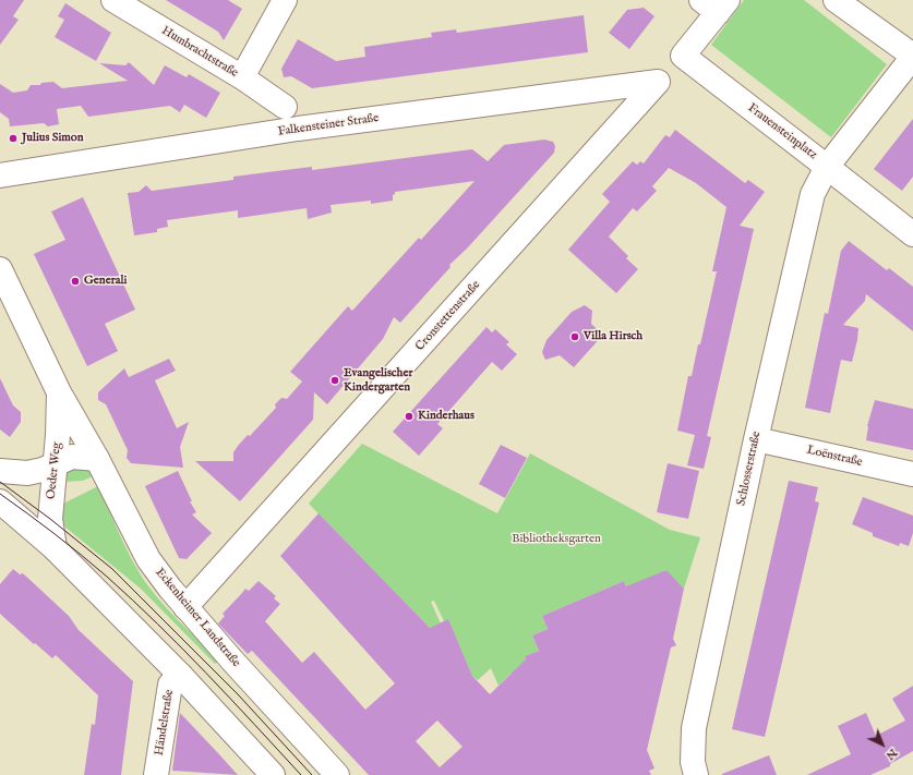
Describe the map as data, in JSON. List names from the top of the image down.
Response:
{
  "streets": {
    "street": [
      "Humbrachtstraße",
      "Falkensteiner Straße",
      "Frauensteinplatz",
      "Cronstettenstraße",
      "Loënstraße",
      "Schlosserstraße",
      "Oeder Weg",
      "Eckenheimer Landstraße",
      "Händelstraße"
    ]
  },
  "crossings": [
    ["Falkensteiner Straße", "Cronstettenstraße"],
    ["Frauensteinplatz", "Schlosserstraße"],
    ["Cronstettenstraße", "Eckenheimer Landstraße"],
    ["Loënstraße", "Schlosserstraße"],
    ["Oeder Weg", "Eckenheimer Landstraße"]
  ],
  "parks": ["Bibliotheksgarten"],
  "places": [
    "Julius Simon",
    "Generali",
    "Villa Hirsch",
    "Evangelischer Kindergarten",
    "Kinderhaus"
  ],
  "north": "bottom right"
}
